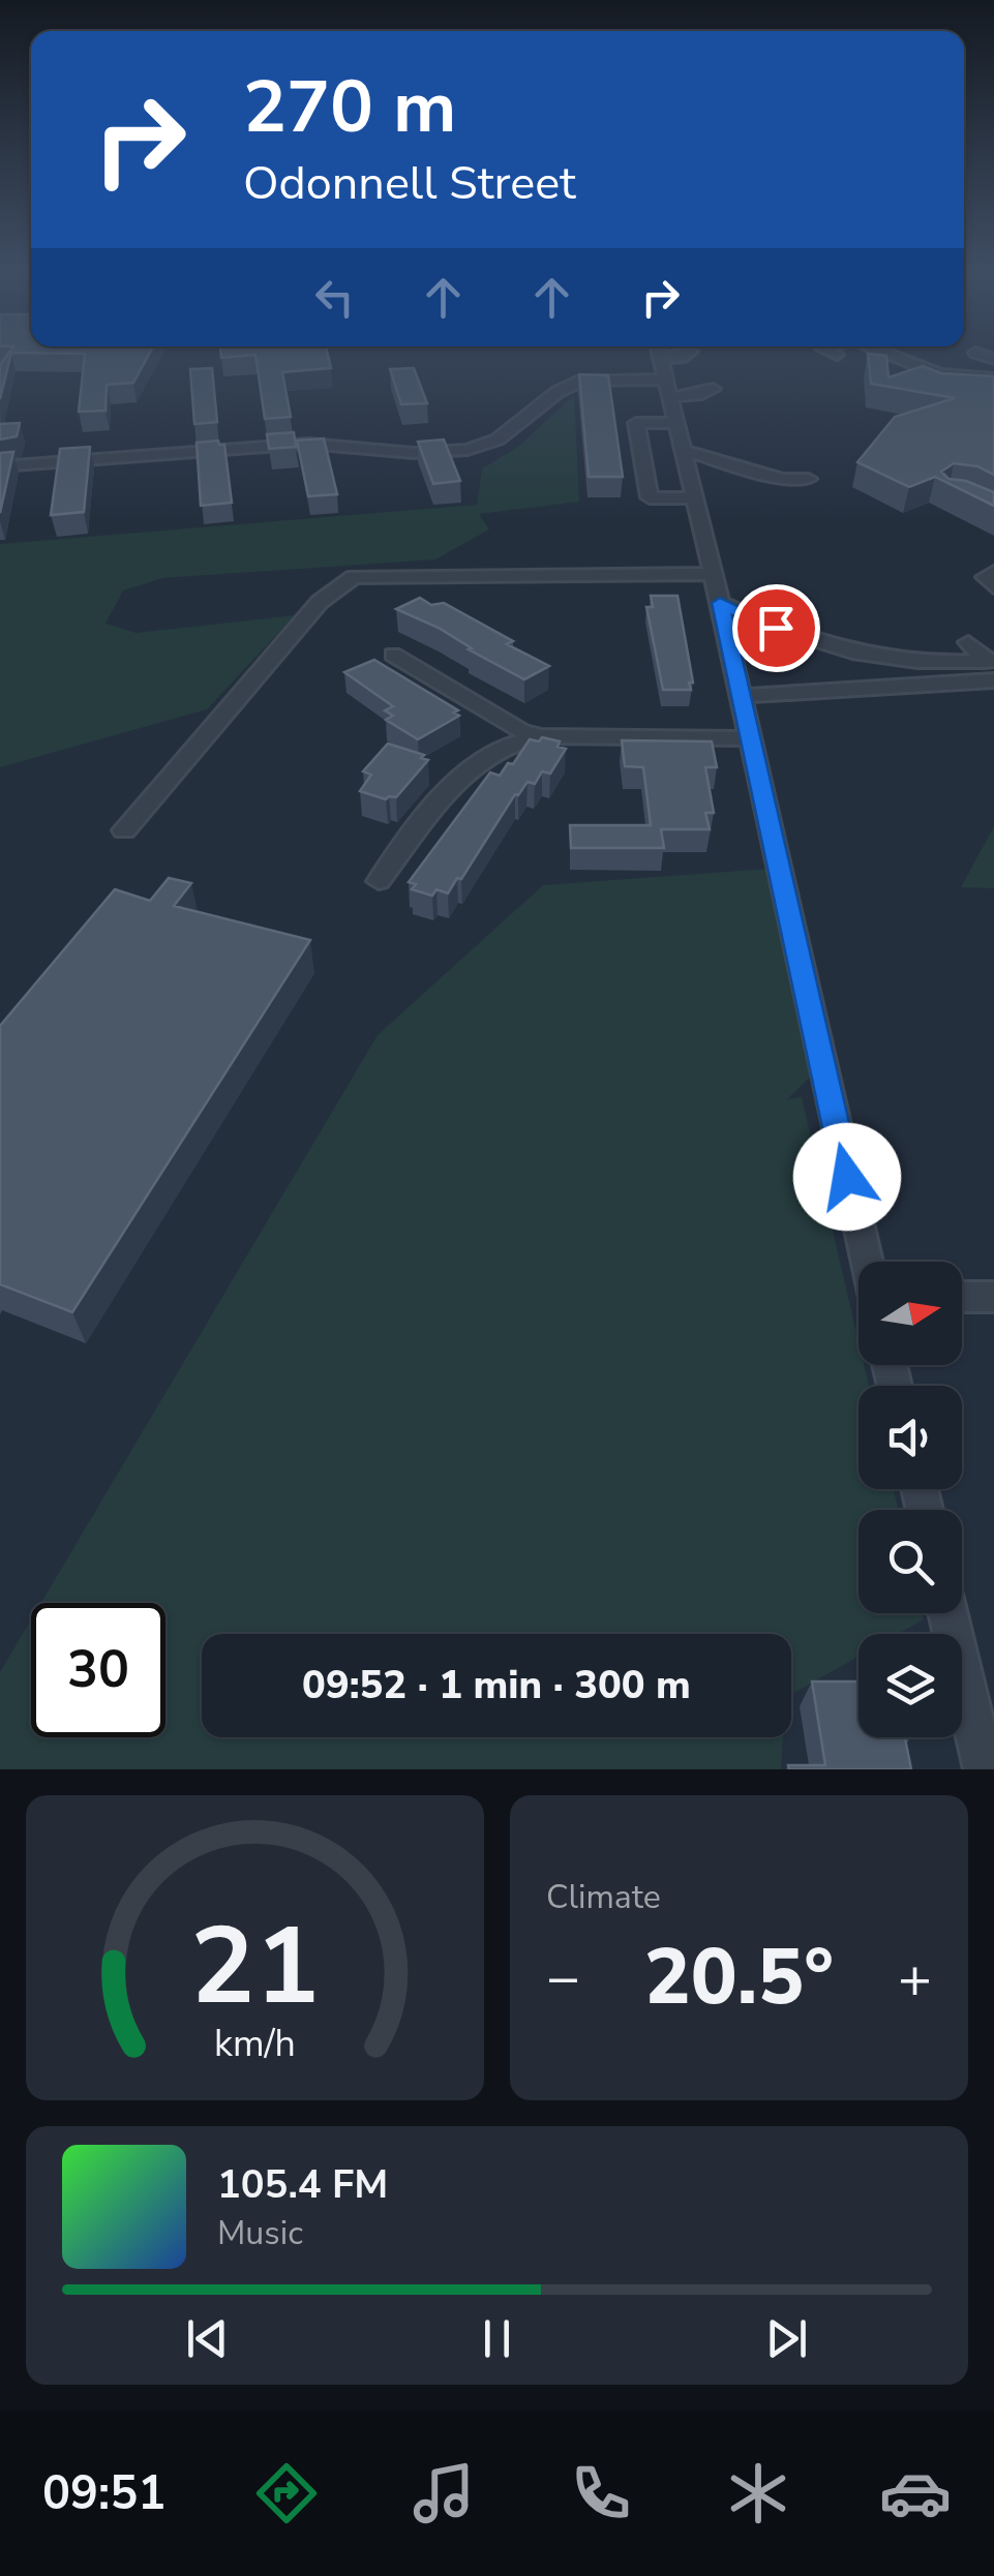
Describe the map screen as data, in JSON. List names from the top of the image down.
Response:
{
  "north": "right",
  "page": {
    "turn": ["270 m", "Odonnell Street"],
    "limit": "30",
    "trip": "09:52 · 1 min · 300 m",
    "tile": "Climate",
    "heat": ["−", "20.5°", "+"],
    "song": ["105.4 FM", "Music"],
    "tabs": "09:51",
    "gauge": ["21", "km/h"]
  }
}
